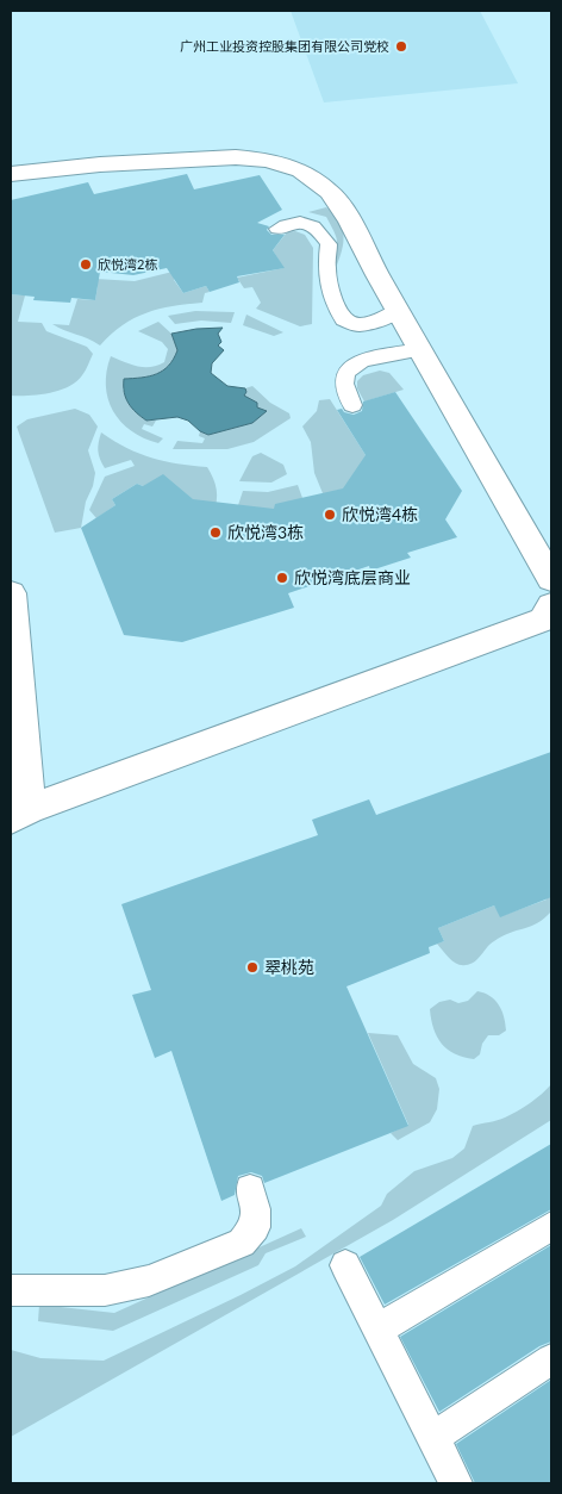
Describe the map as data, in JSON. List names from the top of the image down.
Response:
{
  "places": [
    "广州工业投资控股集团有限公司党校",
    "欣悦湾2栋",
    "欣悦湾4栋",
    "欣悦湾3栋",
    "欣悦湾底层商业",
    "翠桃苑"
  ]
}
